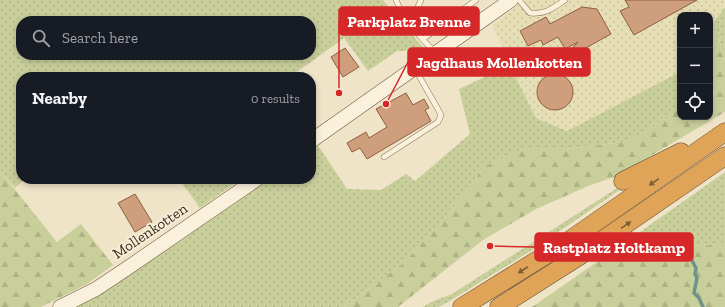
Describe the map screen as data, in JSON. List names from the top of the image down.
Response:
{
  "streets": {
    "main road": ["Mollenkotten"]
  },
  "places": ["Parkplatz Brenne", "Jagdhaus Mollenkotten", "Rastplatz Holtkamp"],
  "page": {
    "map_buttons": ["+", "−"],
    "search": "Search here",
    "heading": ["Nearby", "0 results"]
  }
}
